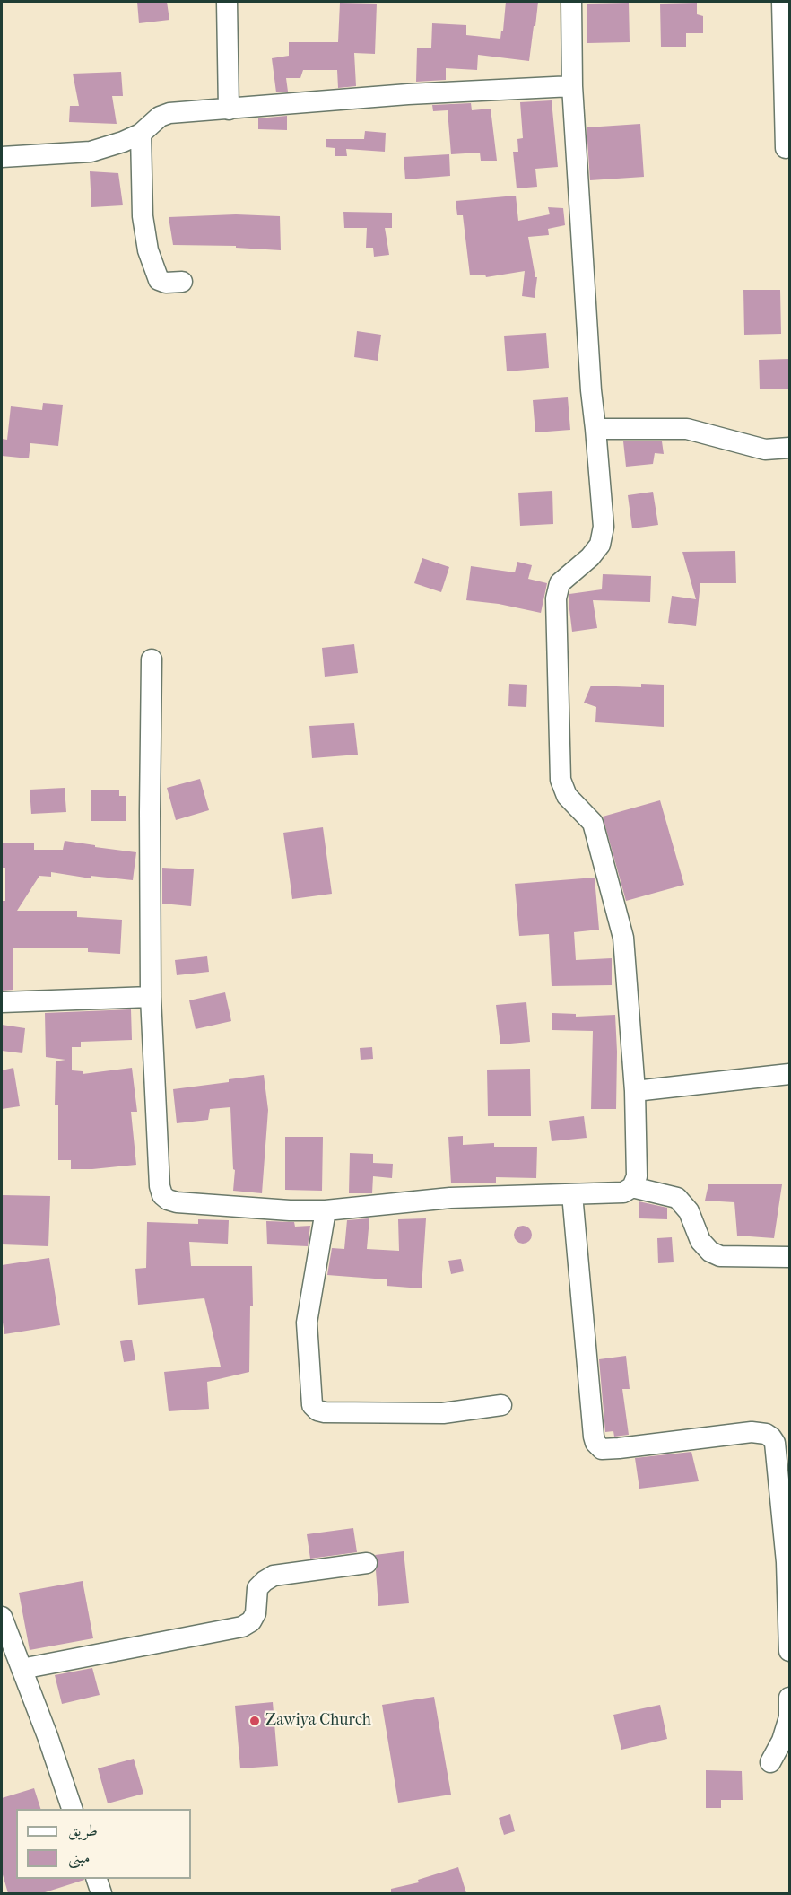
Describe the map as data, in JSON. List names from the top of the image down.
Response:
{
  "places": ["Zawiya Church"],
  "legend": ["طريق", "مبنى"]
}
